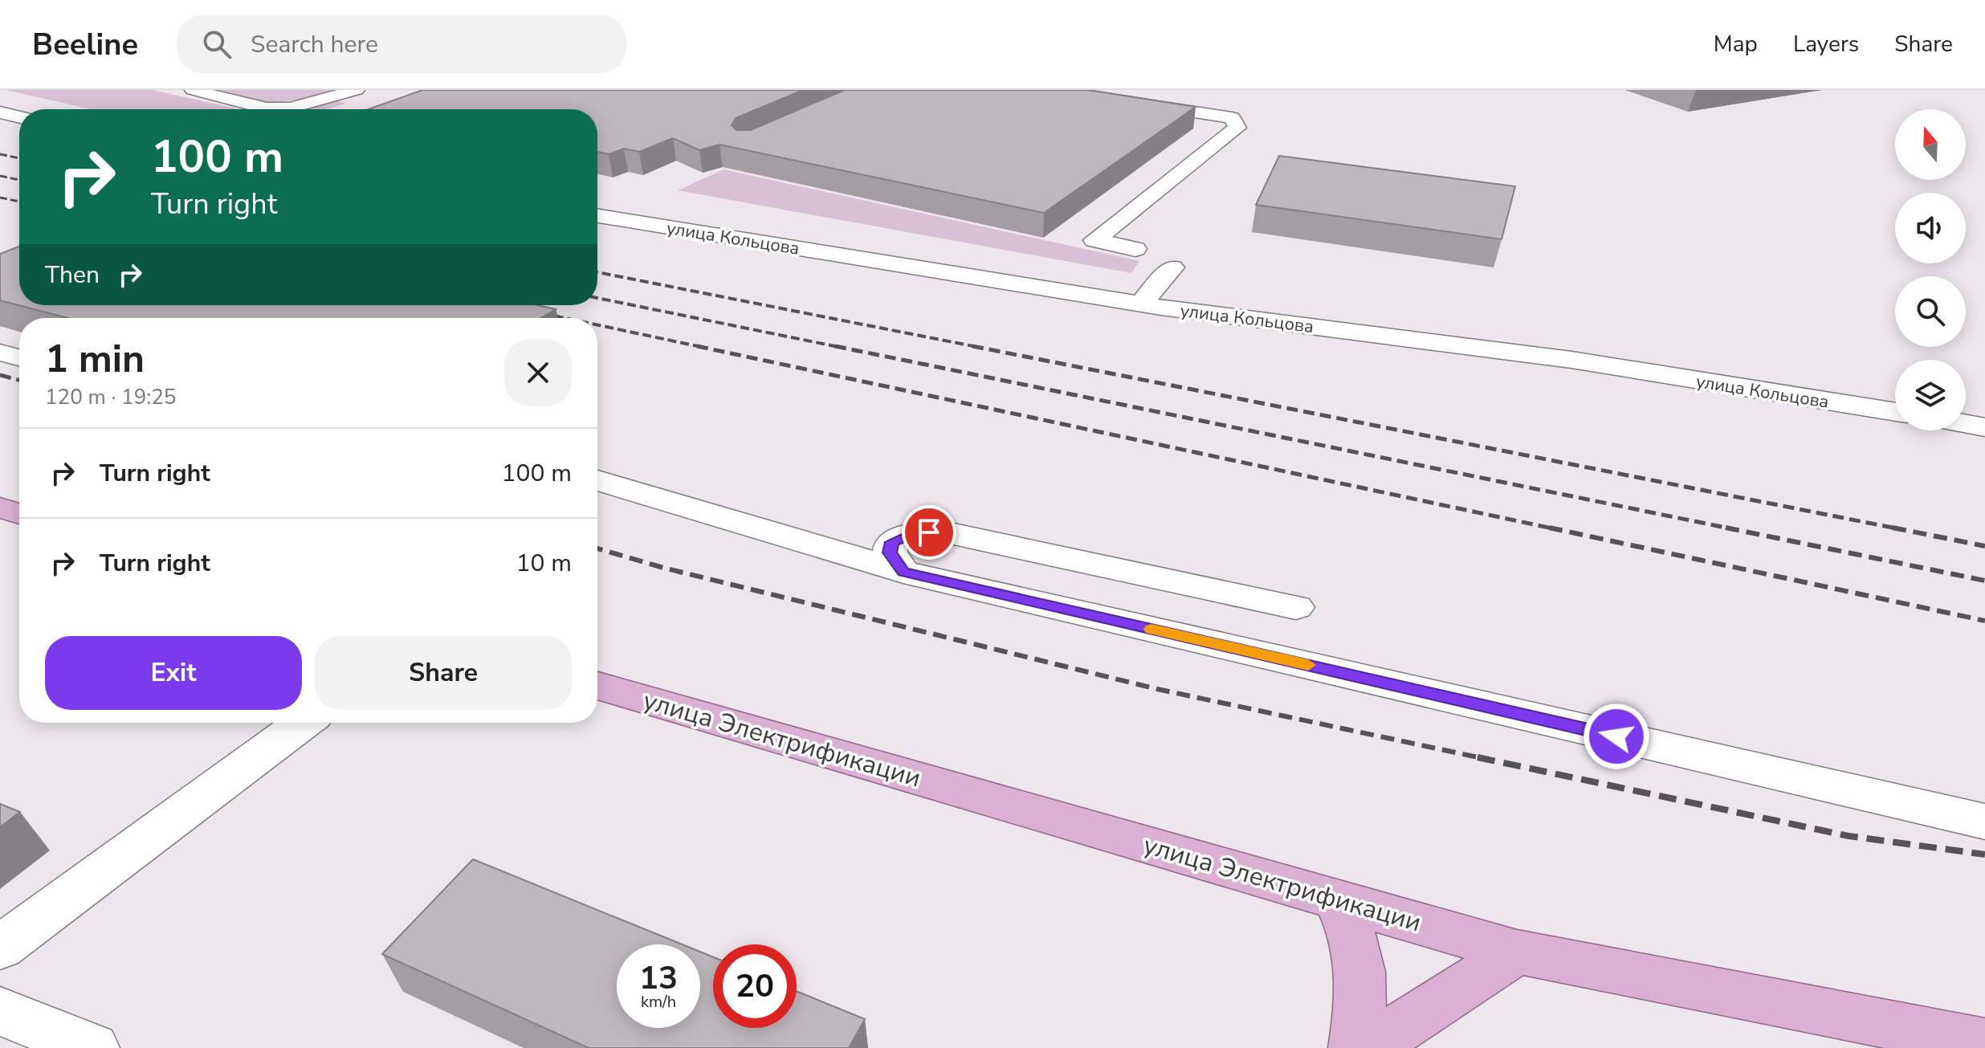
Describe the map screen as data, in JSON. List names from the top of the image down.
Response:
{
  "streets": {
    "main road": ["улица Электрификации"],
    "street": ["улица Кольцова"]
  },
  "north": "top",
  "page": {
    "header": "Beeline",
    "search": "Search here",
    "nav": ["Map", "Layers", "Share"],
    "turn": ["100 m", "Turn right"],
    "then": "Then",
    "heading": ["1 min", "120 m · 19:25"],
    "list": [
      {
        "name": "Turn right",
        "value": "100 m"
      },
      {
        "name": "Turn right",
        "value": "10 m"
      }
    ],
    "buttons": ["Exit", "Share"],
    "speed": "13 km/h",
    "limit": "20"
  }
}
